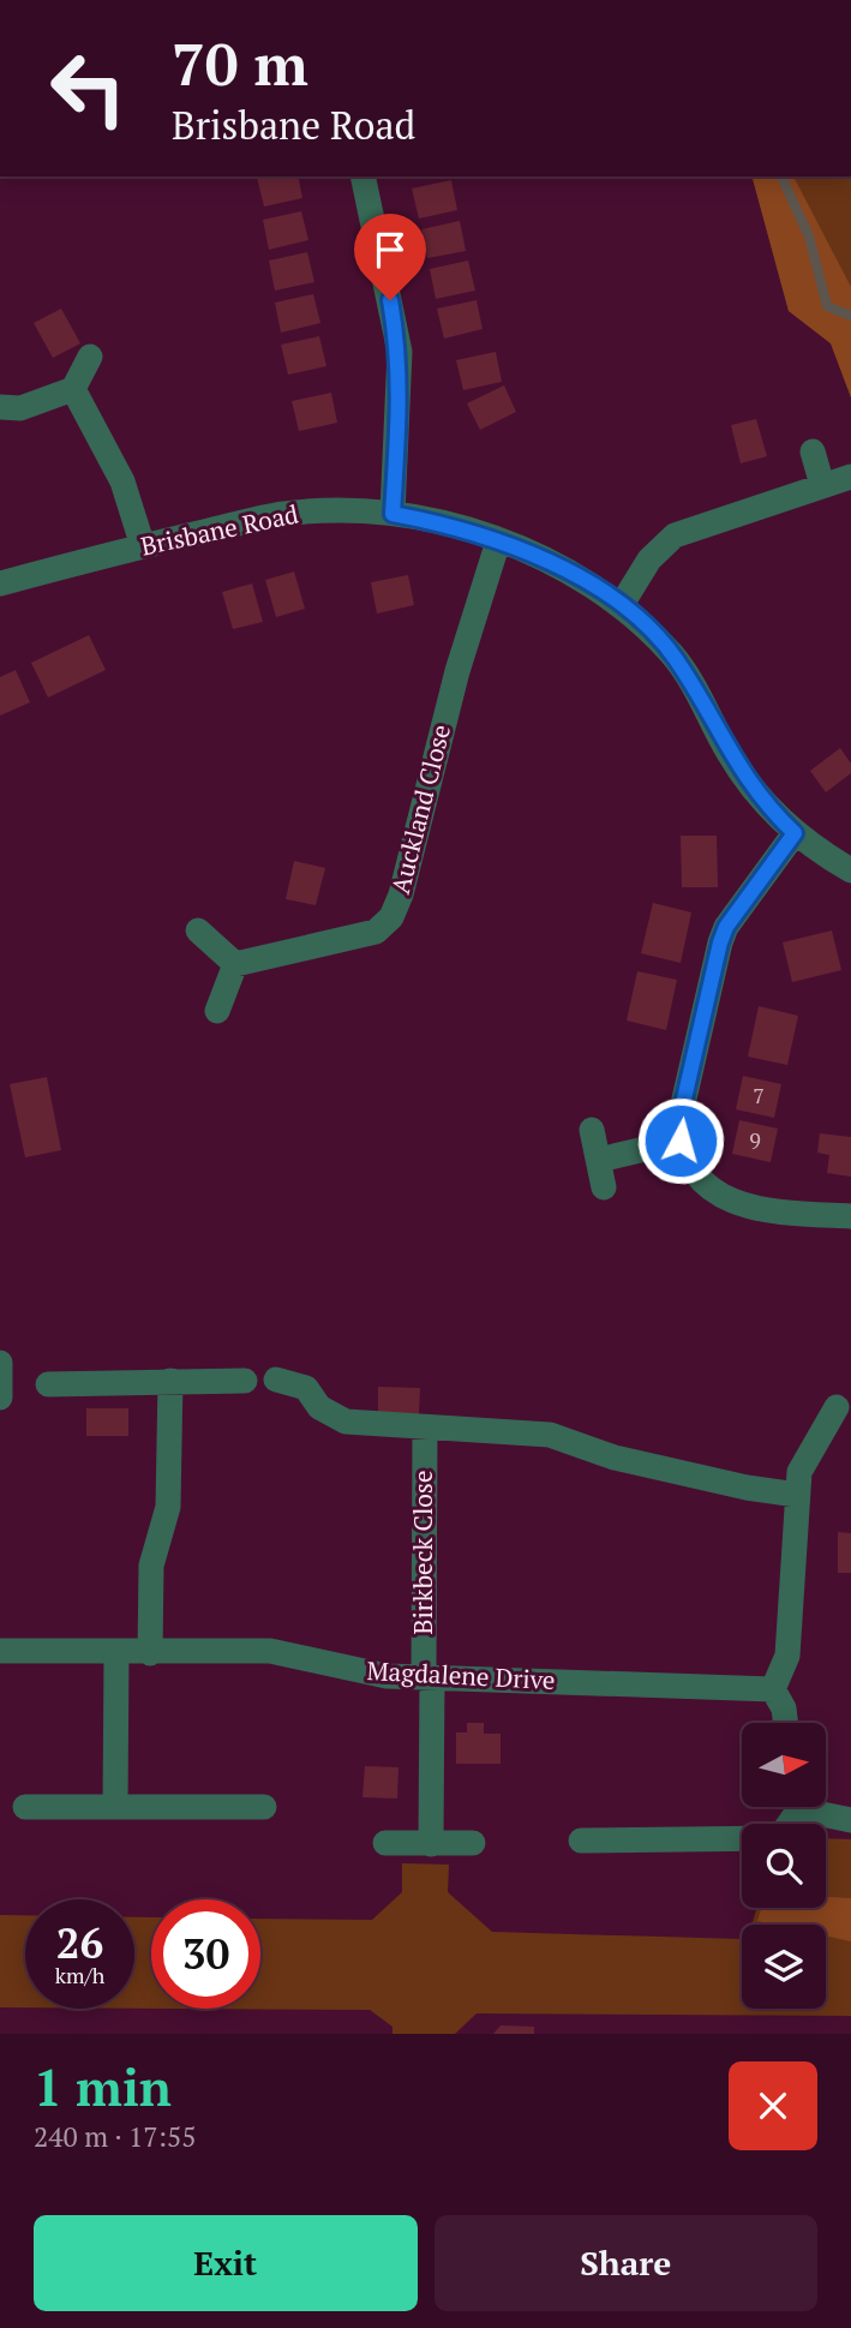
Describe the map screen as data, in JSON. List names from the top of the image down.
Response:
{
  "streets": {
    "street": [
      "Brisbane Road",
      "Auckland Close",
      "Birkbeck Close",
      "Magdalene Drive"
    ]
  },
  "crossings": [
    ["Brisbane Road", "Auckland Close"],
    ["Birkbeck Close", "Magdalene Drive"]
  ],
  "house_numbers": ["7", "9"],
  "north": "right",
  "page": {
    "turn": ["70 m", "Brisbane Road"],
    "speed": "26 km/h",
    "limit": "30",
    "heading": ["1 min", "240 m · 17:55"],
    "buttons": ["Exit", "Share"]
  }
}
